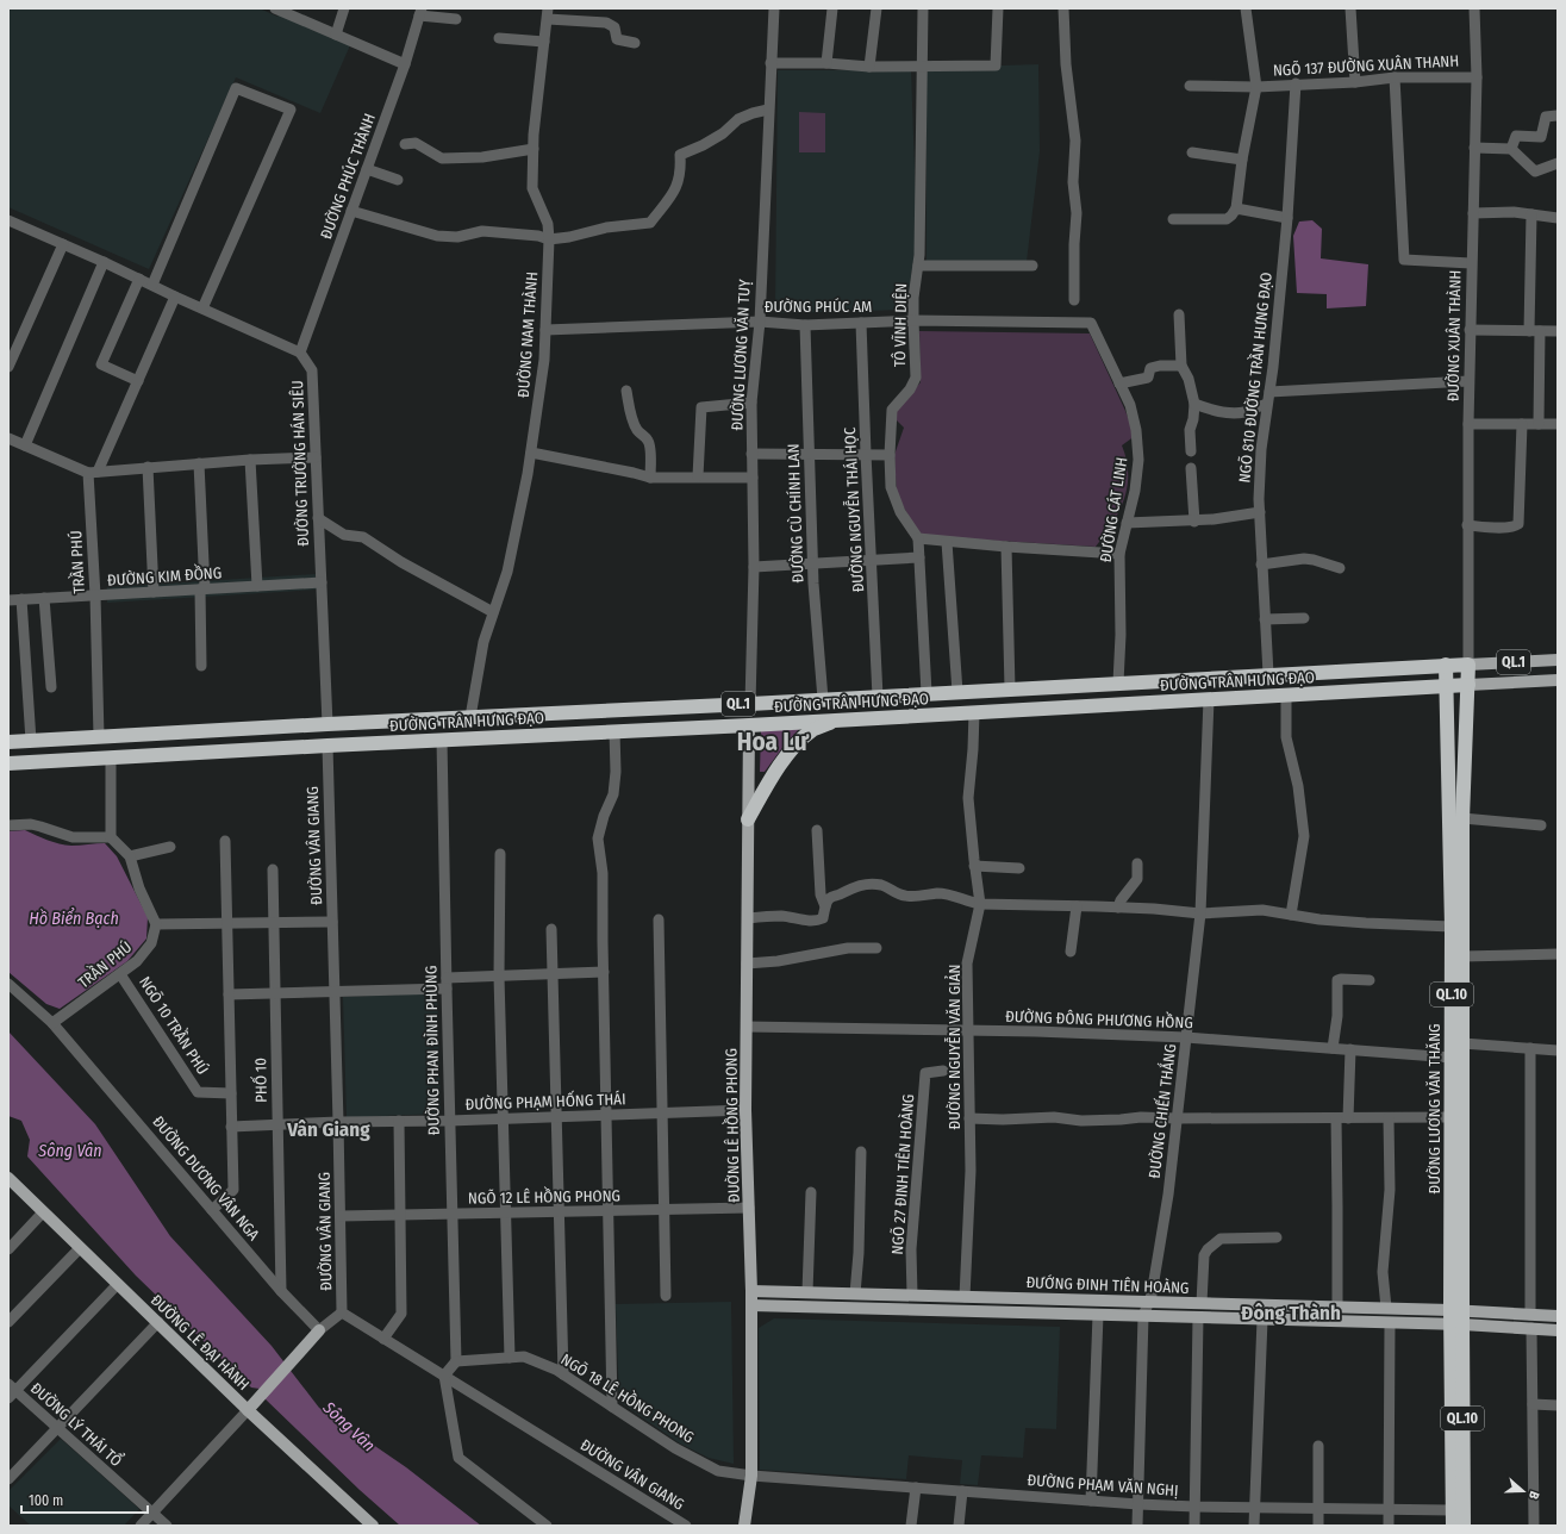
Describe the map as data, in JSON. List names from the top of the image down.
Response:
{
  "streets": {
    "highway": [
      "QL.1",
      "ĐƯỜNG TRÂN HƯNG ĐẠO",
      "QL.10",
      "ĐƯỜNG LƯƠNG VĂN THĂNG"
    ],
    "main road": ["ĐUỜNG LÊ HỒNG PHONG", "ĐƯỚNG ĐINH TIÊN HOÀNG", "ĐƯỜNG LÊ ĐẠI HÀNH"],
    "street": [
      "NGÕ 137 ĐƯỜNG XUÂN THANH",
      "ĐƯỜNG PHÚC THÀNH",
      "ĐƯỜNG PHÚC AM",
      "TÔ VĨNH DIỆN",
      "ĐƯỜNG NAM THÀNH",
      "ĐƯỜNG XUÂN THÀNH",
      "ĐƯỜNG LƯƠNG VĂN TUỴ",
      "NGÕ 810 ĐƯỜNG TRẦN HƯNG ĐẠO",
      "ĐƯỜNG TRƯỜNG HÁN SIÊU",
      "ĐƯỜNG NGUYỄN THÁI HỌC",
      "ĐƯỜNG CÁT LINH",
      "ĐƯỜNG CÙ CHÍNH LAN",
      "TRẦN PHÚ",
      "ĐƯỜNG KIM ĐỒNG",
      "ĐƯỜNG VÂN GIANG",
      "ĐƯỜNG ĐÔNG PHƯƠNG HỒNG",
      "NGÕ 10 TRẦN PHÚ",
      "ĐƯỜNG NGUYỄN VĂN GIẢN",
      "ĐƯỜNG PHAN ĐÌNH PHÙNG",
      "PHỐ 10",
      "ĐƯỜNG PHẠM HỐNG THÁI",
      "ĐƯỜNG CHIẾN THẮNG",
      "NGÕ 27 ĐINH TIÊN HOÀNG",
      "ĐƯỜNG DƯƠNG VÂN NGA",
      "NGÕ 12 LÊ HỒNG PHONG",
      "NGÕ 18 LÊ HỒNG PHONG",
      "ĐƯỜNG LÝ THÁI TỔ",
      "ĐƯỜNG PHẠM VĂN NGHỊ"
    ]
  },
  "crossings": [
    ["NGÕ 137 ĐƯỜNG XUÂN THANH", "ĐƯỜNG XUÂN THÀNH"],
    ["NGÕ 137 ĐƯỜNG XUÂN THANH", "NGÕ 810 ĐƯỜNG TRẦN HƯNG ĐẠO"],
    ["ĐƯỜNG PHÚC THÀNH", "ĐƯỜNG TRƯỜNG HÁN SIÊU"],
    ["ĐƯỜNG PHÚC AM", "TÔ VĨNH DIỆN"],
    ["ĐƯỜNG PHÚC AM", "ĐƯỜNG NAM THÀNH"],
    ["ĐƯỜNG PHÚC AM", "ĐƯỜNG LƯƠNG VĂN TUỴ"],
    ["ĐƯỜNG PHÚC AM", "ĐƯỜNG NGUYỄN THÁI HỌC"],
    ["ĐƯỜNG PHÚC AM", "ĐƯỜNG CÁT LINH"],
    ["ĐƯỜNG PHÚC AM", "ĐƯỜNG CÙ CHÍNH LAN"],
    ["ĐƯỜNG NAM THÀNH", "ĐƯỜNG TRÂN HƯNG ĐẠO"],
    ["ĐƯỜNG XUÂN THÀNH", "QL.1"],
    ["ĐƯỜNG XUÂN THÀNH", "ĐƯỜNG TRÂN HƯNG ĐẠO"],
    ["ĐƯỜNG XUÂN THÀNH", "ĐƯỜNG LƯƠNG VĂN THĂNG"],
    ["ĐƯỜNG LƯƠNG VĂN TUỴ", "ĐƯỜNG TRÂN HƯNG ĐẠO"],
    ["NGÕ 810 ĐƯỜNG TRẦN HƯNG ĐẠO", "ĐƯỜNG TRÂN HƯNG ĐẠO"],
    ["ĐƯỜNG TRƯỜNG HÁN SIÊU", "ĐƯỜNG KIM ĐỒNG"],
    ["ĐƯỜNG TRƯỜNG HÁN SIÊU", "ĐƯỜNG TRÂN HƯNG ĐẠO"],
    ["ĐƯỜNG NGUYỄN THÁI HỌC", "ĐƯỜNG TRÂN HƯNG ĐẠO"],
    ["ĐƯỜNG CÁT LINH", "ĐƯỜNG TRÂN HƯNG ĐẠO"],
    ["ĐƯỜNG CÙ CHÍNH LAN", "ĐƯỜNG TRÂN HƯNG ĐẠO"],
    ["TRẦN PHÚ", "ĐƯỜNG KIM ĐỒNG"],
    ["TRẦN PHÚ", "ĐƯỜNG TRÂN HƯNG ĐẠO"],
    ["TRẦN PHÚ", "NGÕ 10 TRẦN PHÚ"],
    ["TRẦN PHÚ", "ĐƯỜNG DƯƠNG VÂN NGA"],
    ["QL.1", "ĐƯỜNG TRÂN HƯNG ĐẠO"],
    ["QL.1", "ĐƯỜNG LƯƠNG VĂN THĂNG"],
    ["ĐƯỜNG TRÂN HƯNG ĐẠO", "ĐƯỜNG VÂN GIANG"],
    ["ĐƯỜNG TRÂN HƯNG ĐẠO", "ĐƯỜNG NGUYỄN VĂN GIẢN"],
    ["ĐƯỜNG TRÂN HƯNG ĐẠO", "ĐƯỜNG PHAN ĐÌNH PHÙNG"],
    ["ĐƯỜNG TRÂN HƯNG ĐẠO", "ĐƯỜNG LƯƠNG VĂN THĂNG"],
    ["ĐƯỜNG TRÂN HƯNG ĐẠO", "ĐƯỜNG CHIẾN THẮNG"],
    ["ĐƯỜNG TRÂN HƯNG ĐẠO", "ĐUỜNG LÊ HỒNG PHONG"],
    ["ĐƯỜNG VÂN GIANG", "ĐƯỜNG PHẠM HỐNG THÁI"],
    ["ĐƯỜNG VÂN GIANG", "NGÕ 12 LÊ HỒNG PHONG"],
    ["ĐƯỜNG ĐÔNG PHƯƠNG HỒNG", "ĐƯỜNG NGUYỄN VĂN GIẢN"],
    ["ĐƯỜNG ĐÔNG PHƯƠNG HỒNG", "ĐƯỜNG LƯƠNG VĂN THĂNG"],
    ["ĐƯỜNG ĐÔNG PHƯƠNG HỒNG", "ĐƯỜNG CHIẾN THẮNG"],
    ["ĐƯỜNG ĐÔNG PHƯƠNG HỒNG", "ĐUỜNG LÊ HỒNG PHONG"],
    ["ĐƯỜNG NGUYỄN VĂN GIẢN", "ĐƯỚNG ĐINH TIÊN HOÀNG"],
    ["ĐƯỜNG PHAN ĐÌNH PHÙNG", "ĐƯỜNG PHẠM HỐNG THÁI"],
    ["ĐƯỜNG PHAN ĐÌNH PHÙNG", "NGÕ 12 LÊ HỒNG PHONG"],
    ["ĐƯỜNG PHAN ĐÌNH PHÙNG", "NGÕ 18 LÊ HỒNG PHONG"],
    ["PHỐ 10", "ĐƯỜNG PHẠM HỐNG THÁI"],
    ["PHỐ 10", "ĐƯỜNG DƯƠNG VÂN NGA"],
    ["ĐƯỜNG PHẠM HỐNG THÁI", "ĐUỜNG LÊ HỒNG PHONG"],
    ["ĐƯỜNG LƯƠNG VĂN THĂNG", "ĐƯỚNG ĐINH TIÊN HOÀNG"],
    ["ĐƯỜNG LƯƠNG VĂN THĂNG", "ĐƯỜNG PHẠM VĂN NGHỊ"],
    ["ĐƯỜNG CHIẾN THẮNG", "ĐƯỚNG ĐINH TIÊN HOÀNG"],
    ["ĐƯỜNG CHIẾN THẮNG", "ĐƯỜNG PHẠM VĂN NGHỊ"],
    ["ĐUỜNG LÊ HỒNG PHONG", "NGÕ 12 LÊ HỒNG PHONG"],
    ["ĐUỜNG LÊ HỒNG PHONG", "ĐƯỚNG ĐINH TIÊN HOÀNG"],
    ["ĐUỜNG LÊ HỒNG PHONG", "NGÕ 18 LÊ HỒNG PHONG"],
    ["ĐUỜNG LÊ HỒNG PHONG", "ĐƯỜNG PHẠM VĂN NGHỊ"],
    ["NGÕ 27 ĐINH TIÊN HOÀNG", "ĐƯỚNG ĐINH TIÊN HOÀNG"],
    ["NGÕ 18 LÊ HỒNG PHONG", "ĐƯỜNG PHẠM VĂN NGHỊ"]
  ],
  "districts": ["Hoa Lư", "Vân Giang", "Đông Thành"],
  "water": ["Hồ Biển Bạch", "Sông Vân"],
  "scale_bar": "100 m",
  "north": "right"
}
